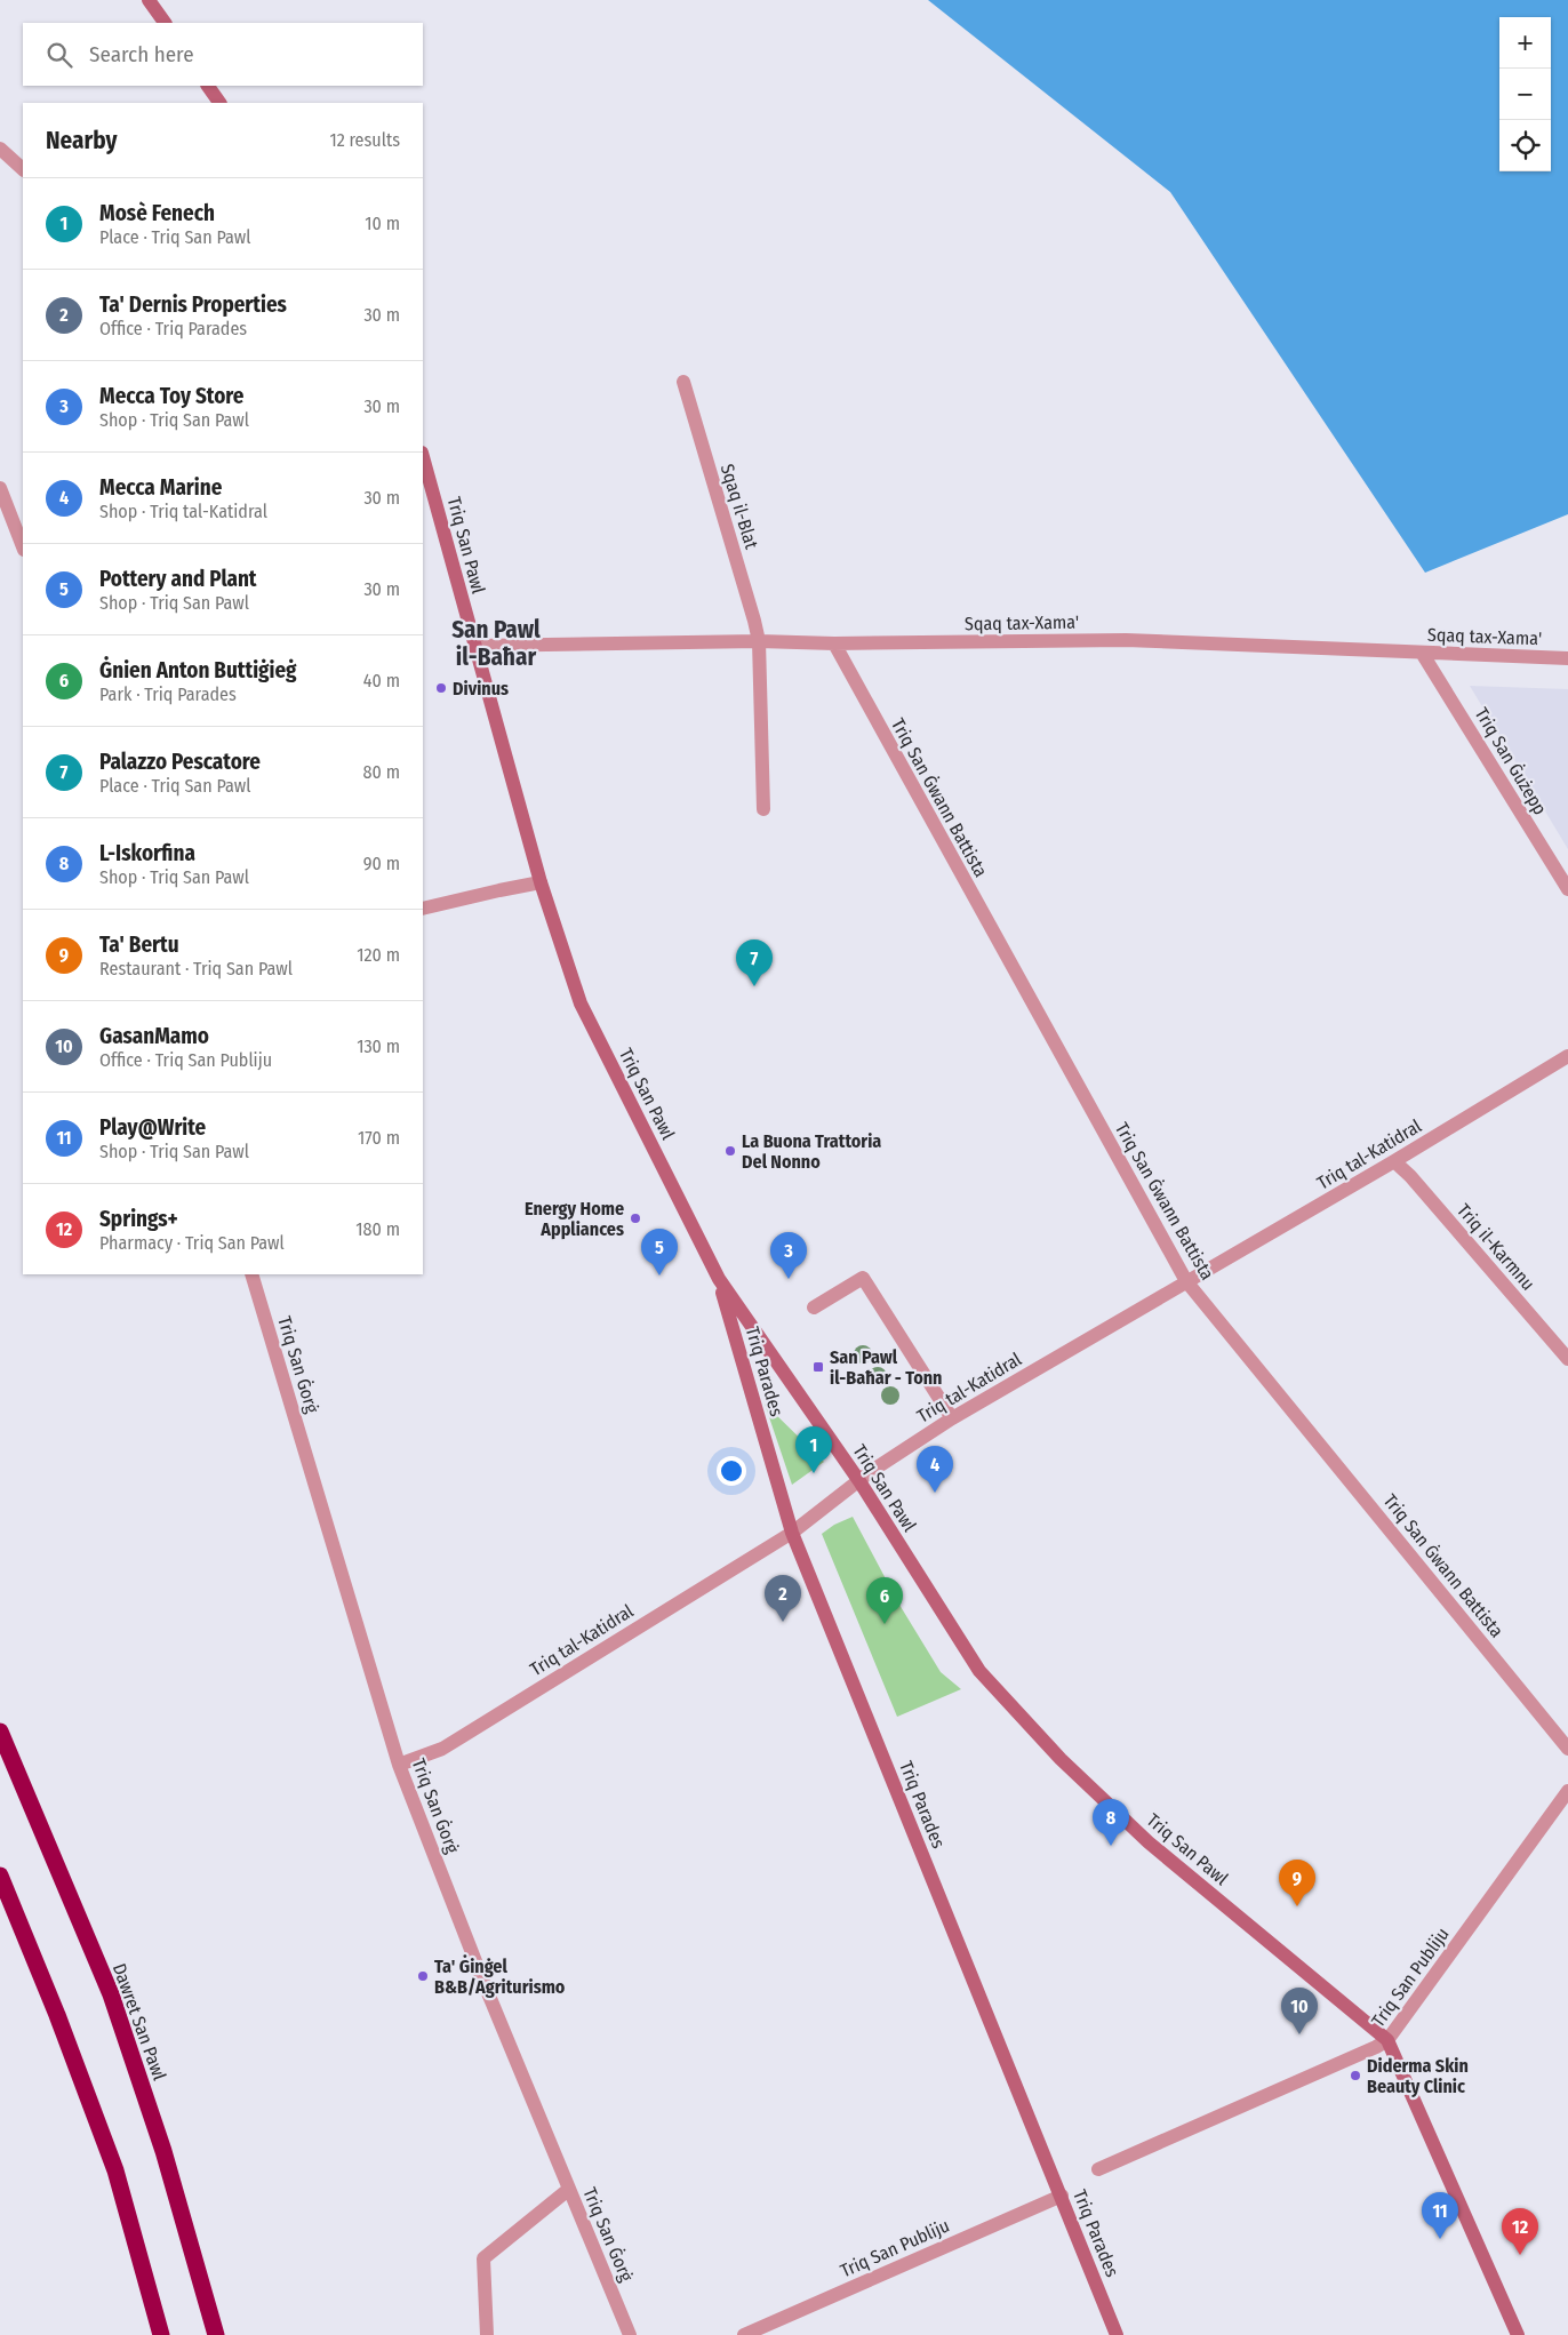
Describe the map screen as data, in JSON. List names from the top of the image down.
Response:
{
  "streets": {
    "highway": ["Dawret San Pawl"],
    "street": [
      "Sqaq il-Blat",
      "Triq San Pawl",
      "Sqaq tax-Xama'",
      "Triq San Ġużepp",
      "Triq San Ġwann Battista",
      "Triq tal-Katidral",
      "Triq il-Karmnu",
      "Triq San Ġorġ",
      "Triq Parades",
      "Triq San Publiju"
    ]
  },
  "crossings": [
    ["Sqaq il-Blat", "Sqaq tax-Xama'"],
    ["Triq San Pawl", "Sqaq tax-Xama'"],
    ["Triq San Pawl", "Triq tal-Katidral"],
    ["Triq San Pawl", "Triq Parades"],
    ["Triq San Pawl", "Triq San Publiju"],
    ["Sqaq tax-Xama'", "Triq San Ġużepp"],
    ["Sqaq tax-Xama'", "Triq San Ġwann Battista"],
    ["Triq San Ġwann Battista", "Triq tal-Katidral"],
    ["Triq tal-Katidral", "Triq il-Karmnu"],
    ["Triq tal-Katidral", "Triq San Ġorġ"],
    ["Triq tal-Katidral", "Triq Parades"],
    ["Triq Parades", "Triq San Publiju"]
  ],
  "districts": ["San Pawl il-Baħar"],
  "places": {
    "other": [
      "Divinus",
      "La Buona Trattoria Del Nonno",
      "Energy Home Appliances",
      "Ta' Ġinġel B&B/Agriturismo",
      "Diderma Skin Beauty Clinic"
    ],
    "transit": ["San Pawl il-Baħar - Tonn"]
  },
  "page": {
    "map_buttons": ["+", "−"],
    "search": "Search here",
    "heading": ["Nearby", "12 results"],
    "list": [
      {
        "mark": "1",
        "name": "Mosè Fenech",
        "note": "Place · Triq San Pawl",
        "value": "10 m"
      },
      {
        "mark": "2",
        "name": "Ta' Dernis Properties",
        "note": "Office · Triq Parades",
        "value": "30 m"
      },
      {
        "mark": "3",
        "name": "Mecca Toy Store",
        "note": "Shop · Triq San Pawl",
        "value": "30 m"
      },
      {
        "mark": "4",
        "name": "Mecca Marine",
        "note": "Shop · Triq tal-Katidral",
        "value": "30 m"
      },
      {
        "mark": "5",
        "name": "Pottery and Plant",
        "note": "Shop · Triq San Pawl",
        "value": "30 m"
      },
      {
        "mark": "6",
        "name": "Ġnien Anton Buttiġieġ",
        "note": "Park · Triq Parades",
        "value": "40 m"
      },
      {
        "mark": "7",
        "name": "Palazzo Pescatore",
        "note": "Place · Triq San Pawl",
        "value": "80 m"
      },
      {
        "mark": "8",
        "name": "L-Iskorfina",
        "note": "Shop · Triq San Pawl",
        "value": "90 m"
      },
      {
        "mark": "9",
        "name": "Ta' Bertu",
        "note": "Restaurant · Triq San Pawl",
        "value": "120 m"
      },
      {
        "mark": "10",
        "name": "GasanMamo",
        "note": "Office · Triq San Publiju",
        "value": "130 m"
      },
      {
        "mark": "11",
        "name": "Play@Write",
        "note": "Shop · Triq San Pawl",
        "value": "170 m"
      },
      {
        "mark": "12",
        "name": "Springs+",
        "note": "Pharmacy · Triq San Pawl",
        "value": "180 m"
      }
    ],
    "pins": [
      "7",
      "5",
      "3",
      "1",
      "4",
      "2",
      "6",
      "8",
      "9",
      "10",
      "11",
      "12"
    ]
  }
}
